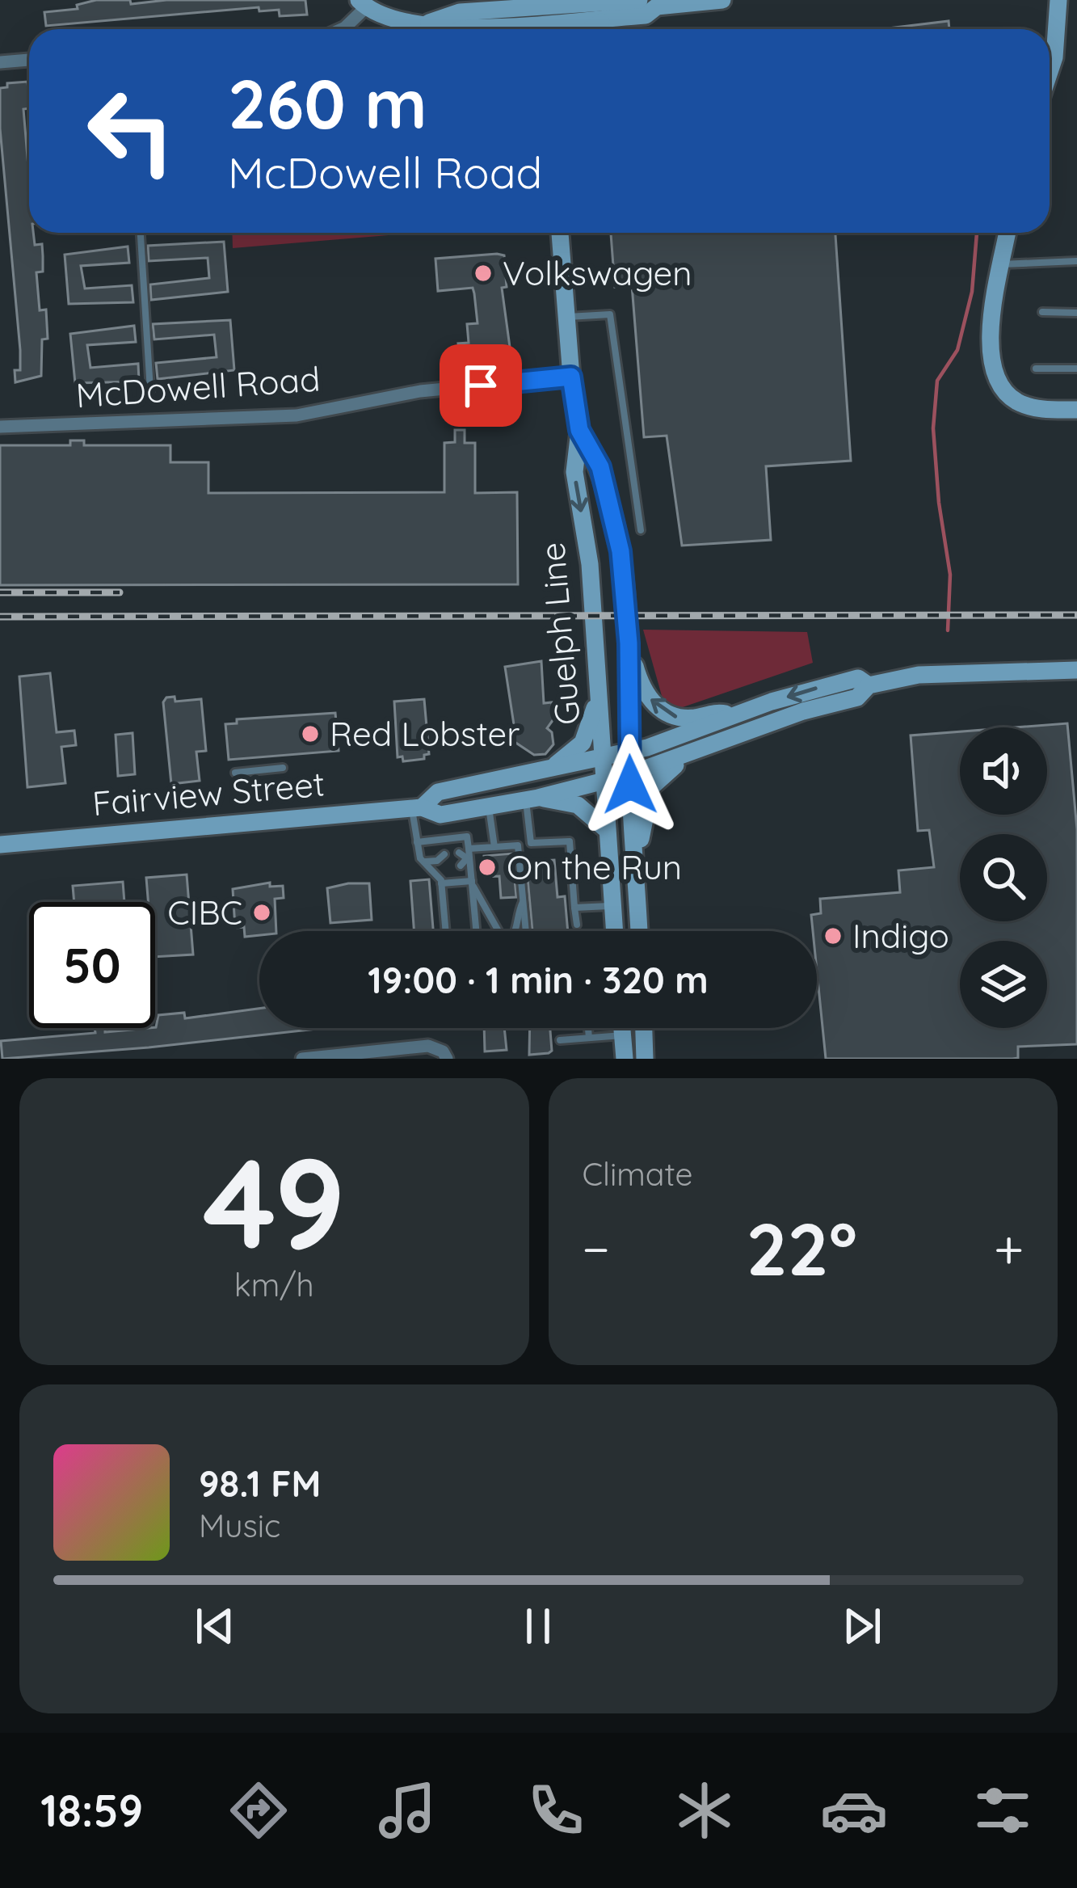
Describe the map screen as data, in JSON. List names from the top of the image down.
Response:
{
  "streets": {
    "main road": ["Guelph Line", "Fairview Street"],
    "street": ["McDowell Road"]
  },
  "crossings": [
    ["McDowell Road", "Guelph Line"],
    ["Guelph Line", "Fairview Street"]
  ],
  "places": [
    "Volkswagen",
    "Red Lobster",
    "On the Run",
    "CIBC",
    "Indigo"
  ],
  "page": {
    "turn": ["260 m", "McDowell Road"],
    "limit": "50",
    "trip": "19:00 · 1 min · 320 m",
    "tile": [
      ["49", "km/h"],
      "Climate"
    ],
    "heat": ["−", "22°", "+"],
    "song": ["98.1 FM", "Music"],
    "tabs": "18:59"
  }
}
